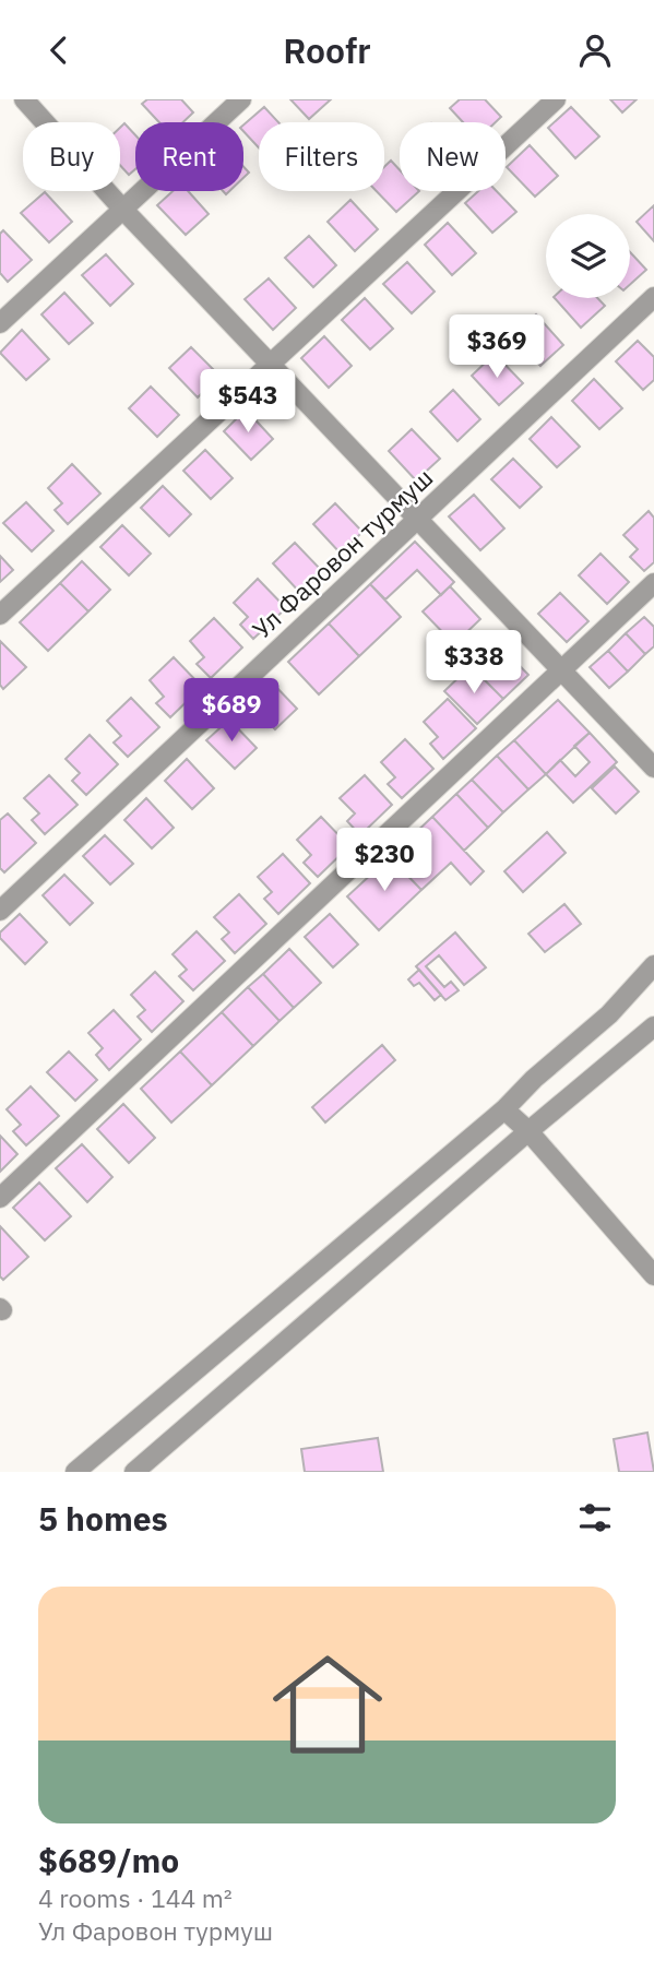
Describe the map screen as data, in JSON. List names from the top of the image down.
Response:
{
  "streets": {
    "street": ["Ул Фаровон турмуш"]
  },
  "page": {
    "header": "Roofr",
    "chip": [
      "Buy",
      "Rent",
      "Filters",
      "New"
    ],
    "price": [
      "$369",
      "$543",
      "$338",
      "$689",
      "$230"
    ],
    "heading": "5 homes",
    "list": [
      {
        "name": "$689/mo",
        "note": "4 rooms · 144 m² · Ул Фаровон турмуш"
      }
    ]
  }
}
